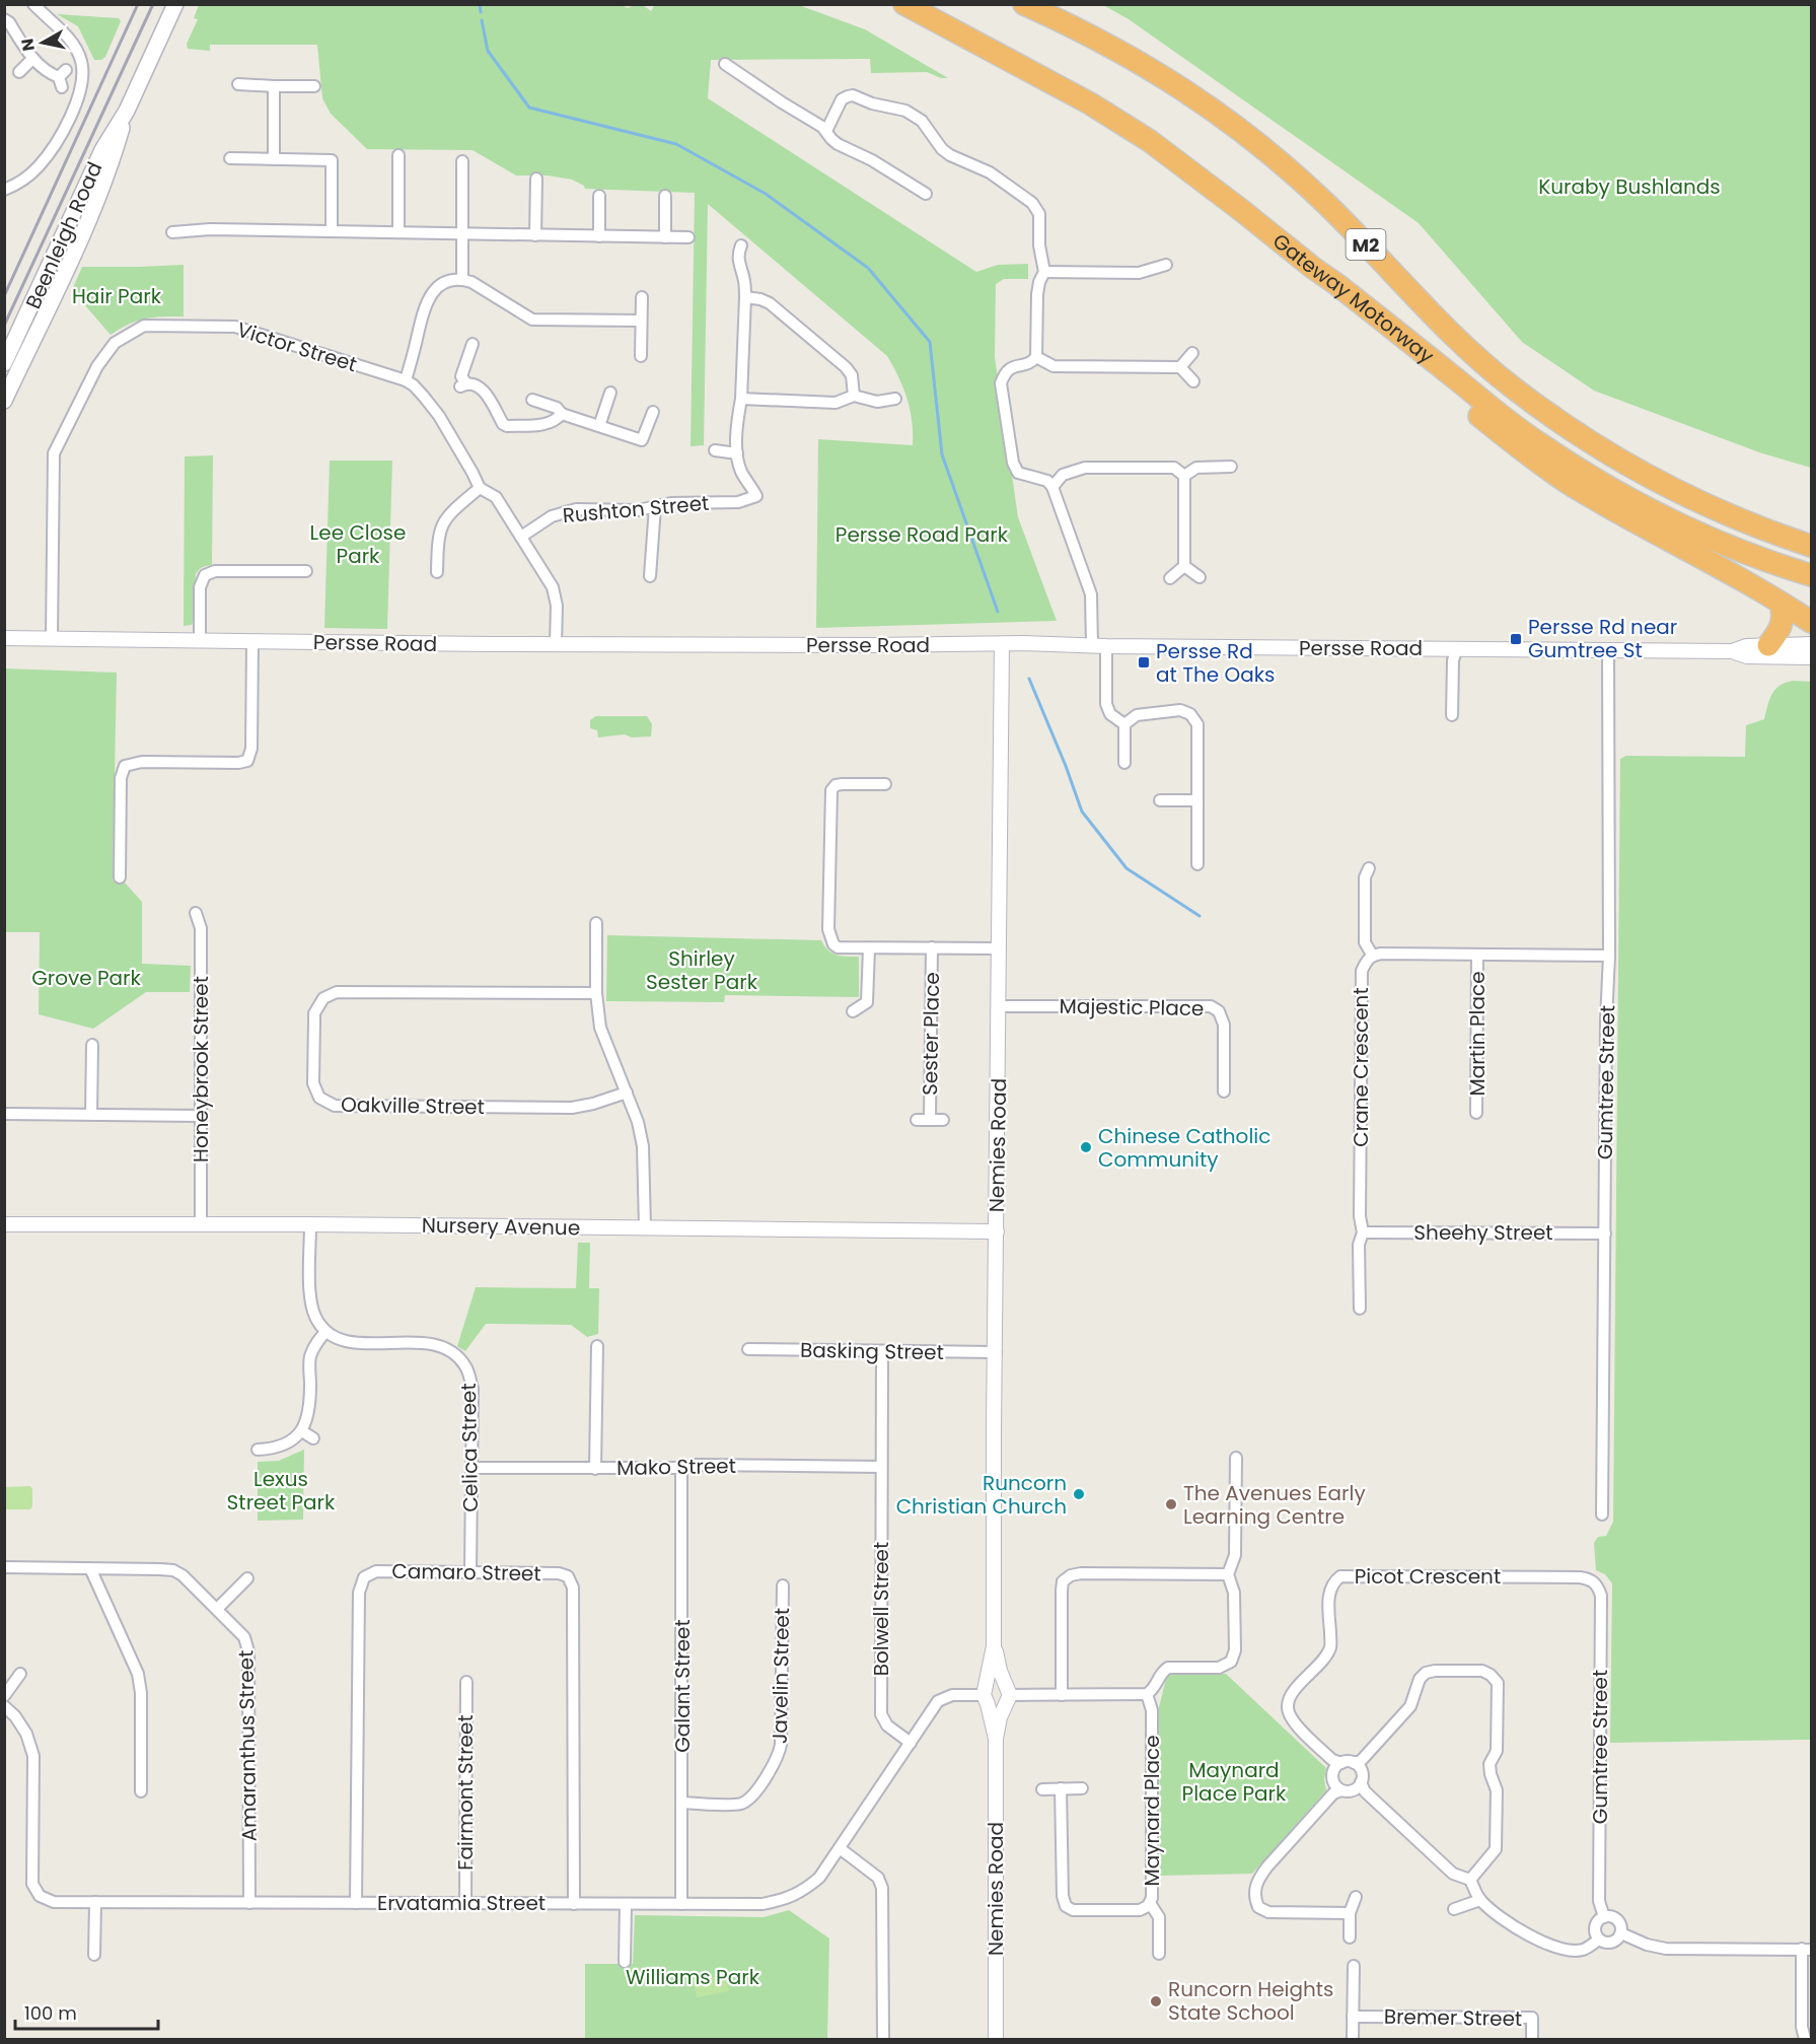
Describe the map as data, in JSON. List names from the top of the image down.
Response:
{
  "streets": {
    "highway": ["M2", "Gateway Motorway"],
    "main road": ["Beenleigh Road"],
    "street": [
      "Victor Street",
      "Rushton Street",
      "Persse Road",
      "Majestic Place",
      "Sester Place",
      "Martin Place",
      "Crane Crescent",
      "Honeybrook Street",
      "Gumtree Street",
      "Oakville Street",
      "Nemies Road",
      "Nursery Avenue",
      "Sheehy Street",
      "Basking Street",
      "Celica Street",
      "Mako Street",
      "Camaro Street",
      "Picot Crescent",
      "Bolwell Street",
      "Javelin Street",
      "Galant Street",
      "Amaranthus Street",
      "Fairmont Street",
      "Maynard Place",
      "Ervatamia Street",
      "Bremer Street"
    ]
  },
  "crossings": [
    ["Victor Street", "Rushton Street"],
    ["Victor Street", "Persse Road"],
    ["Persse Road", "Gumtree Street"],
    ["Persse Road", "Nemies Road"],
    ["Majestic Place", "Nemies Road"],
    ["Crane Crescent", "Sheehy Street"],
    ["Honeybrook Street", "Nursery Avenue"],
    ["Gumtree Street", "Sheehy Street"],
    ["Gumtree Street", "Picot Crescent"],
    ["Nemies Road", "Nursery Avenue"],
    ["Nemies Road", "Basking Street"],
    ["Nemies Road", "Ervatamia Street"],
    ["Basking Street", "Bolwell Street"],
    ["Celica Street", "Mako Street"],
    ["Celica Street", "Camaro Street"],
    ["Mako Street", "Bolwell Street"],
    ["Mako Street", "Galant Street"],
    ["Camaro Street", "Ervatamia Street"],
    ["Bolwell Street", "Ervatamia Street"],
    ["Javelin Street", "Galant Street"],
    ["Galant Street", "Ervatamia Street"],
    ["Amaranthus Street", "Ervatamia Street"],
    ["Fairmont Street", "Ervatamia Street"]
  ],
  "parks": [
    "Kuraby Bushlands",
    "Hair Park",
    "Lee Close Park",
    "Persse Road Park",
    "Shirley Sester Park",
    "Grove Park",
    "Lexus Street Park",
    "Maynard Place Park",
    "Williams Park"
  ],
  "places": {
    "transit": ["Persse Rd near Gumtree St", "Persse Rd at The Oaks"],
    "other": [
      "Chinese Catholic Community",
      "Runcorn Christian Church",
      "The Avenues Early Learning Centre",
      "Runcorn Heights State School"
    ]
  },
  "scale_bar": "100 m",
  "north": "left"
}
